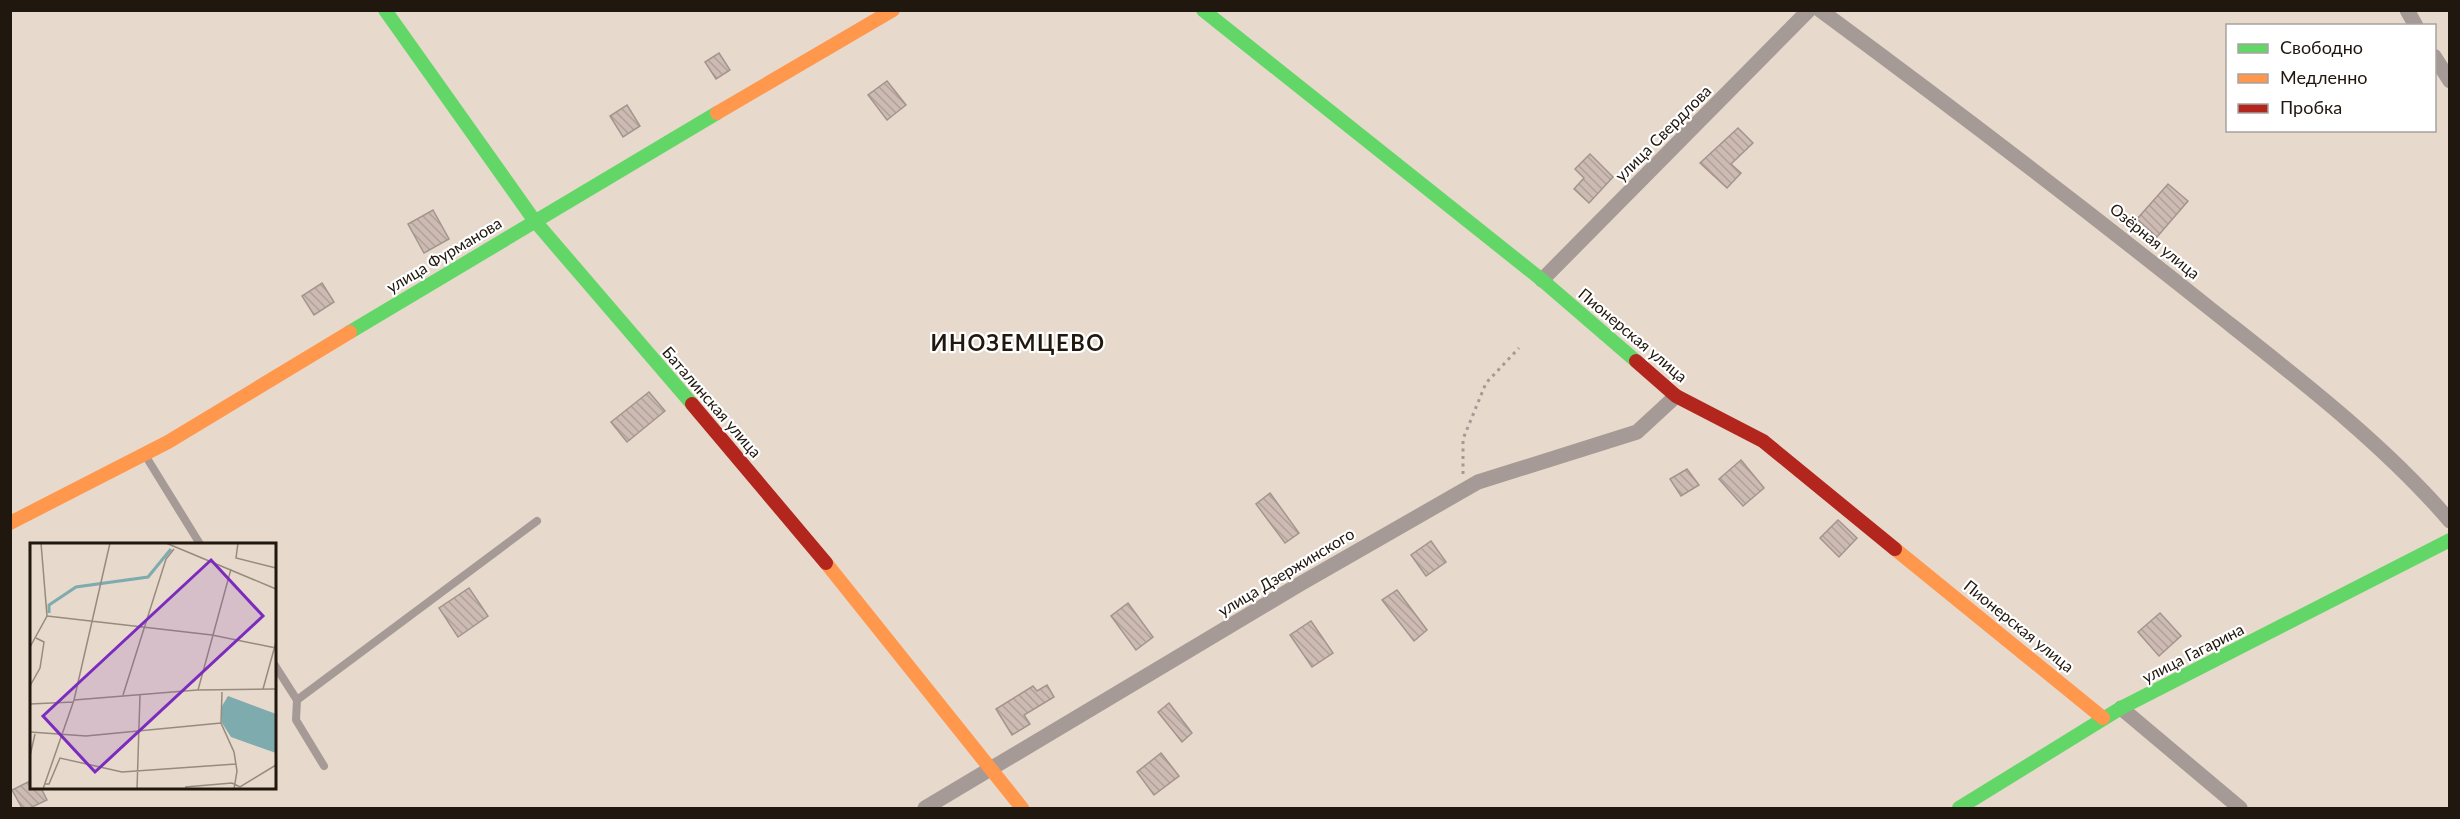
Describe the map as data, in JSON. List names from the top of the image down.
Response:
{
  "streets": {
    "street": [
      "улица Свердлова",
      "Озёрная улица",
      "улица Фурманова",
      "Пионерская улица",
      "Баталинская улица",
      "улица Дзержинского",
      "улица Гагарина"
    ]
  },
  "crossings": [
    ["улица Свердлова", "Пионерская улица"],
    ["улица Фурманова", "Баталинская улица"],
    ["Пионерская улица", "улица Дзержинского"],
    ["Пионерская улица", "улица Гагарина"],
    ["Баталинская улица", "улица Дзержинского"]
  ],
  "districts": ["ИНОЗЕМЦЕВО"],
  "legend": ["Свободно", "Медленно", "Пробка"]
}
